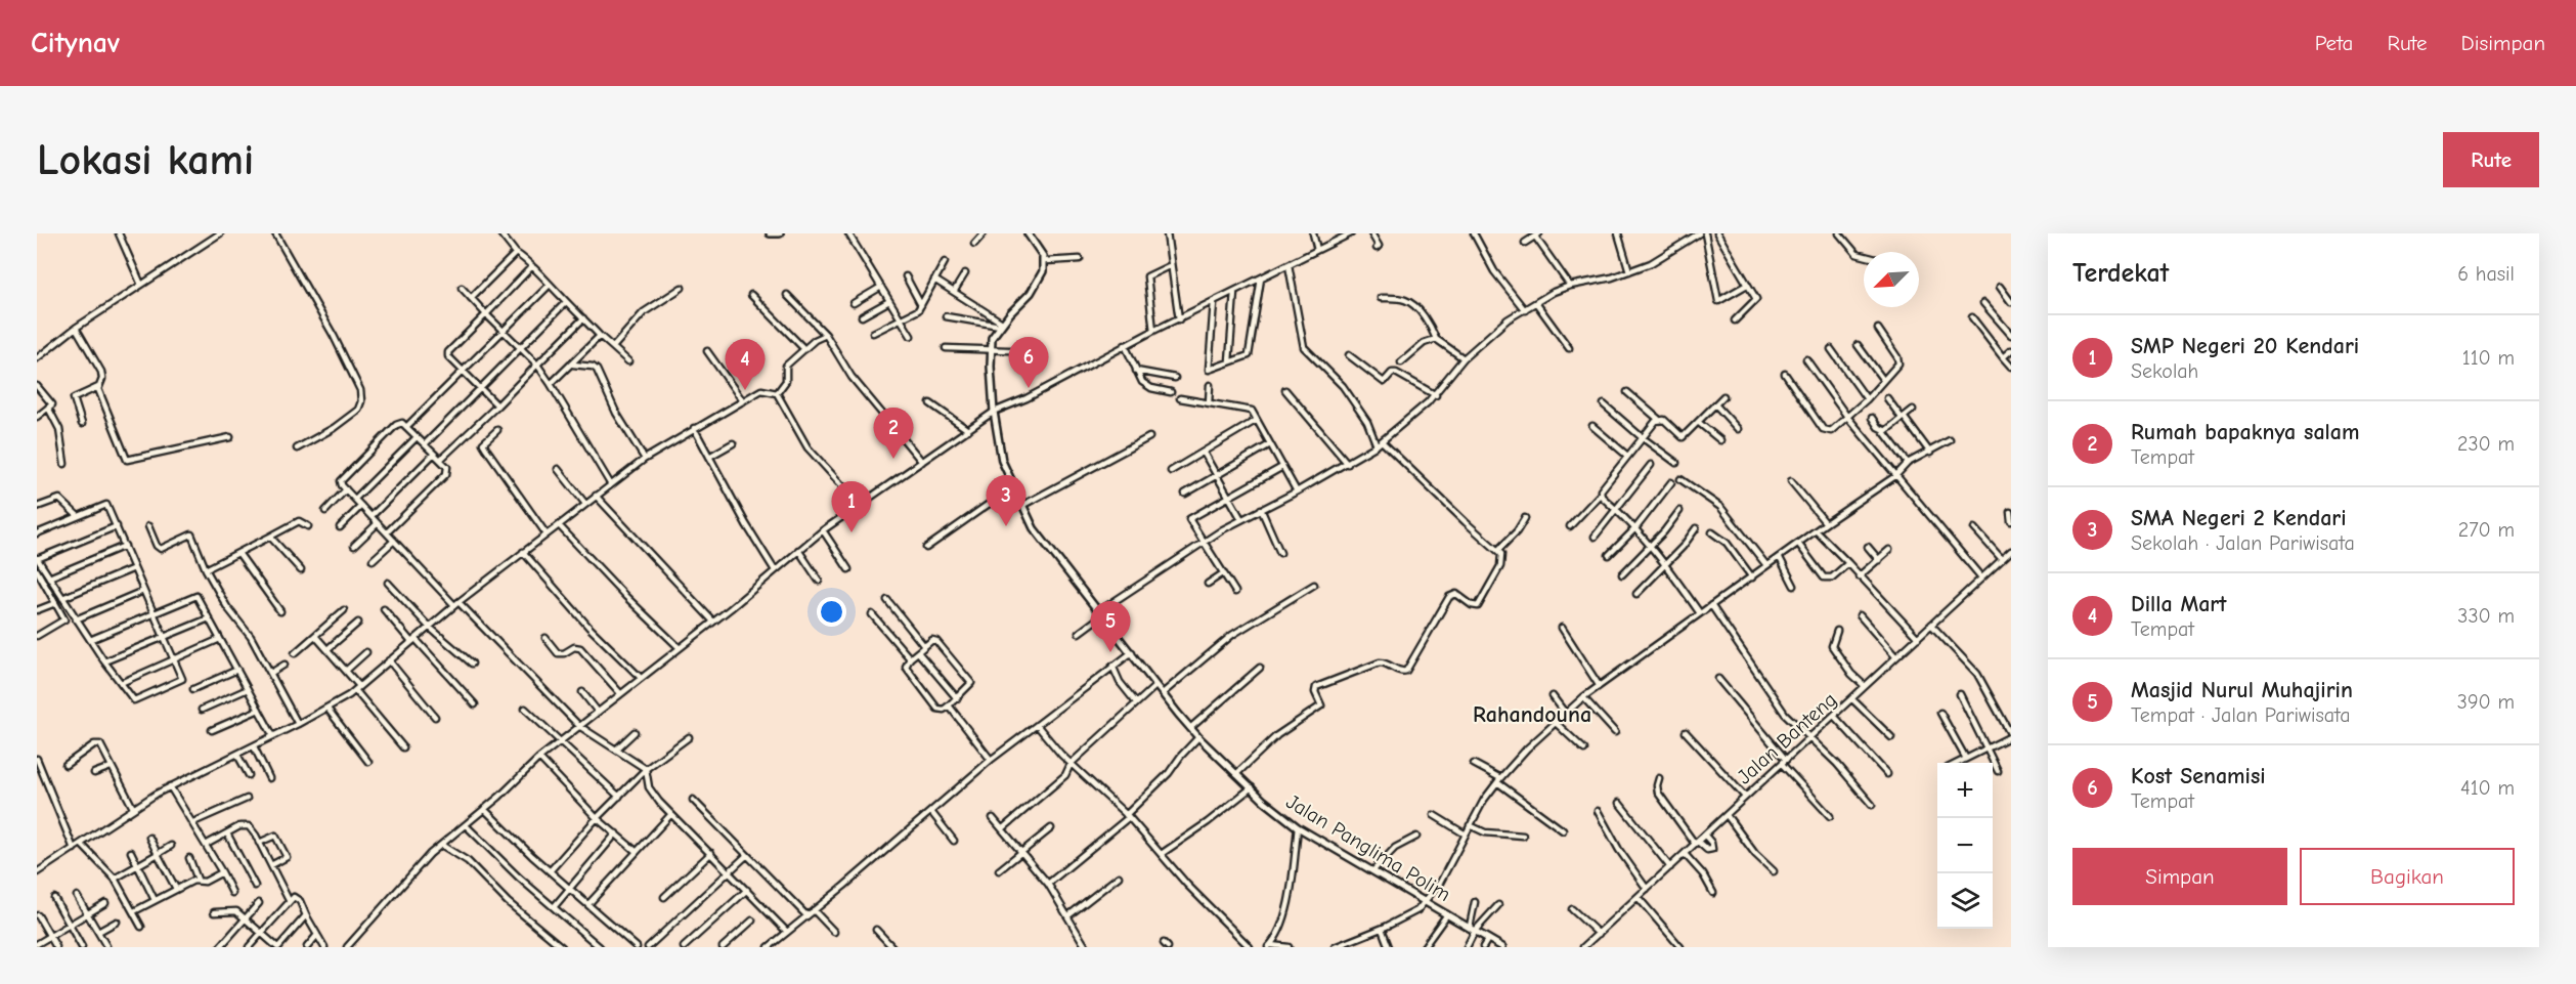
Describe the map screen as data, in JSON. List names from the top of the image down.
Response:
{
  "streets": {
    "street": ["Jalan Banteng", "Jalan Panglima Polim"]
  },
  "districts": ["Rahandouna"],
  "north": "bottom left",
  "page": {
    "header": "Citynav",
    "nav": ["Peta", "Rute", "Disimpan"],
    "buttons": [
      "Rute",
      ["Simpan", "Bagikan"]
    ],
    "title": "Lokasi kami",
    "heading": ["Terdekat", "6 hasil"],
    "list": [
      {
        "mark": "1",
        "name": "SMP Negeri 20 Kendari",
        "note": "Sekolah",
        "value": "110 m"
      },
      {
        "mark": "2",
        "name": "Rumah bapaknya salam",
        "note": "Tempat",
        "value": "230 m"
      },
      {
        "mark": "3",
        "name": "SMA Negeri 2 Kendari",
        "note": "Sekolah · Jalan Pariwisata",
        "value": "270 m"
      },
      {
        "mark": "4",
        "name": "Dilla Mart",
        "note": "Tempat",
        "value": "330 m"
      },
      {
        "mark": "5",
        "name": "Masjid Nurul Muhajirin",
        "note": "Tempat · Jalan Pariwisata",
        "value": "390 m"
      },
      {
        "mark": "6",
        "name": "Kost Senamisi",
        "note": "Tempat",
        "value": "410 m"
      }
    ],
    "pins": [
      "6",
      "4",
      "2",
      "3",
      "1",
      "5"
    ],
    "map_buttons": ["+", "−"]
  }
}
